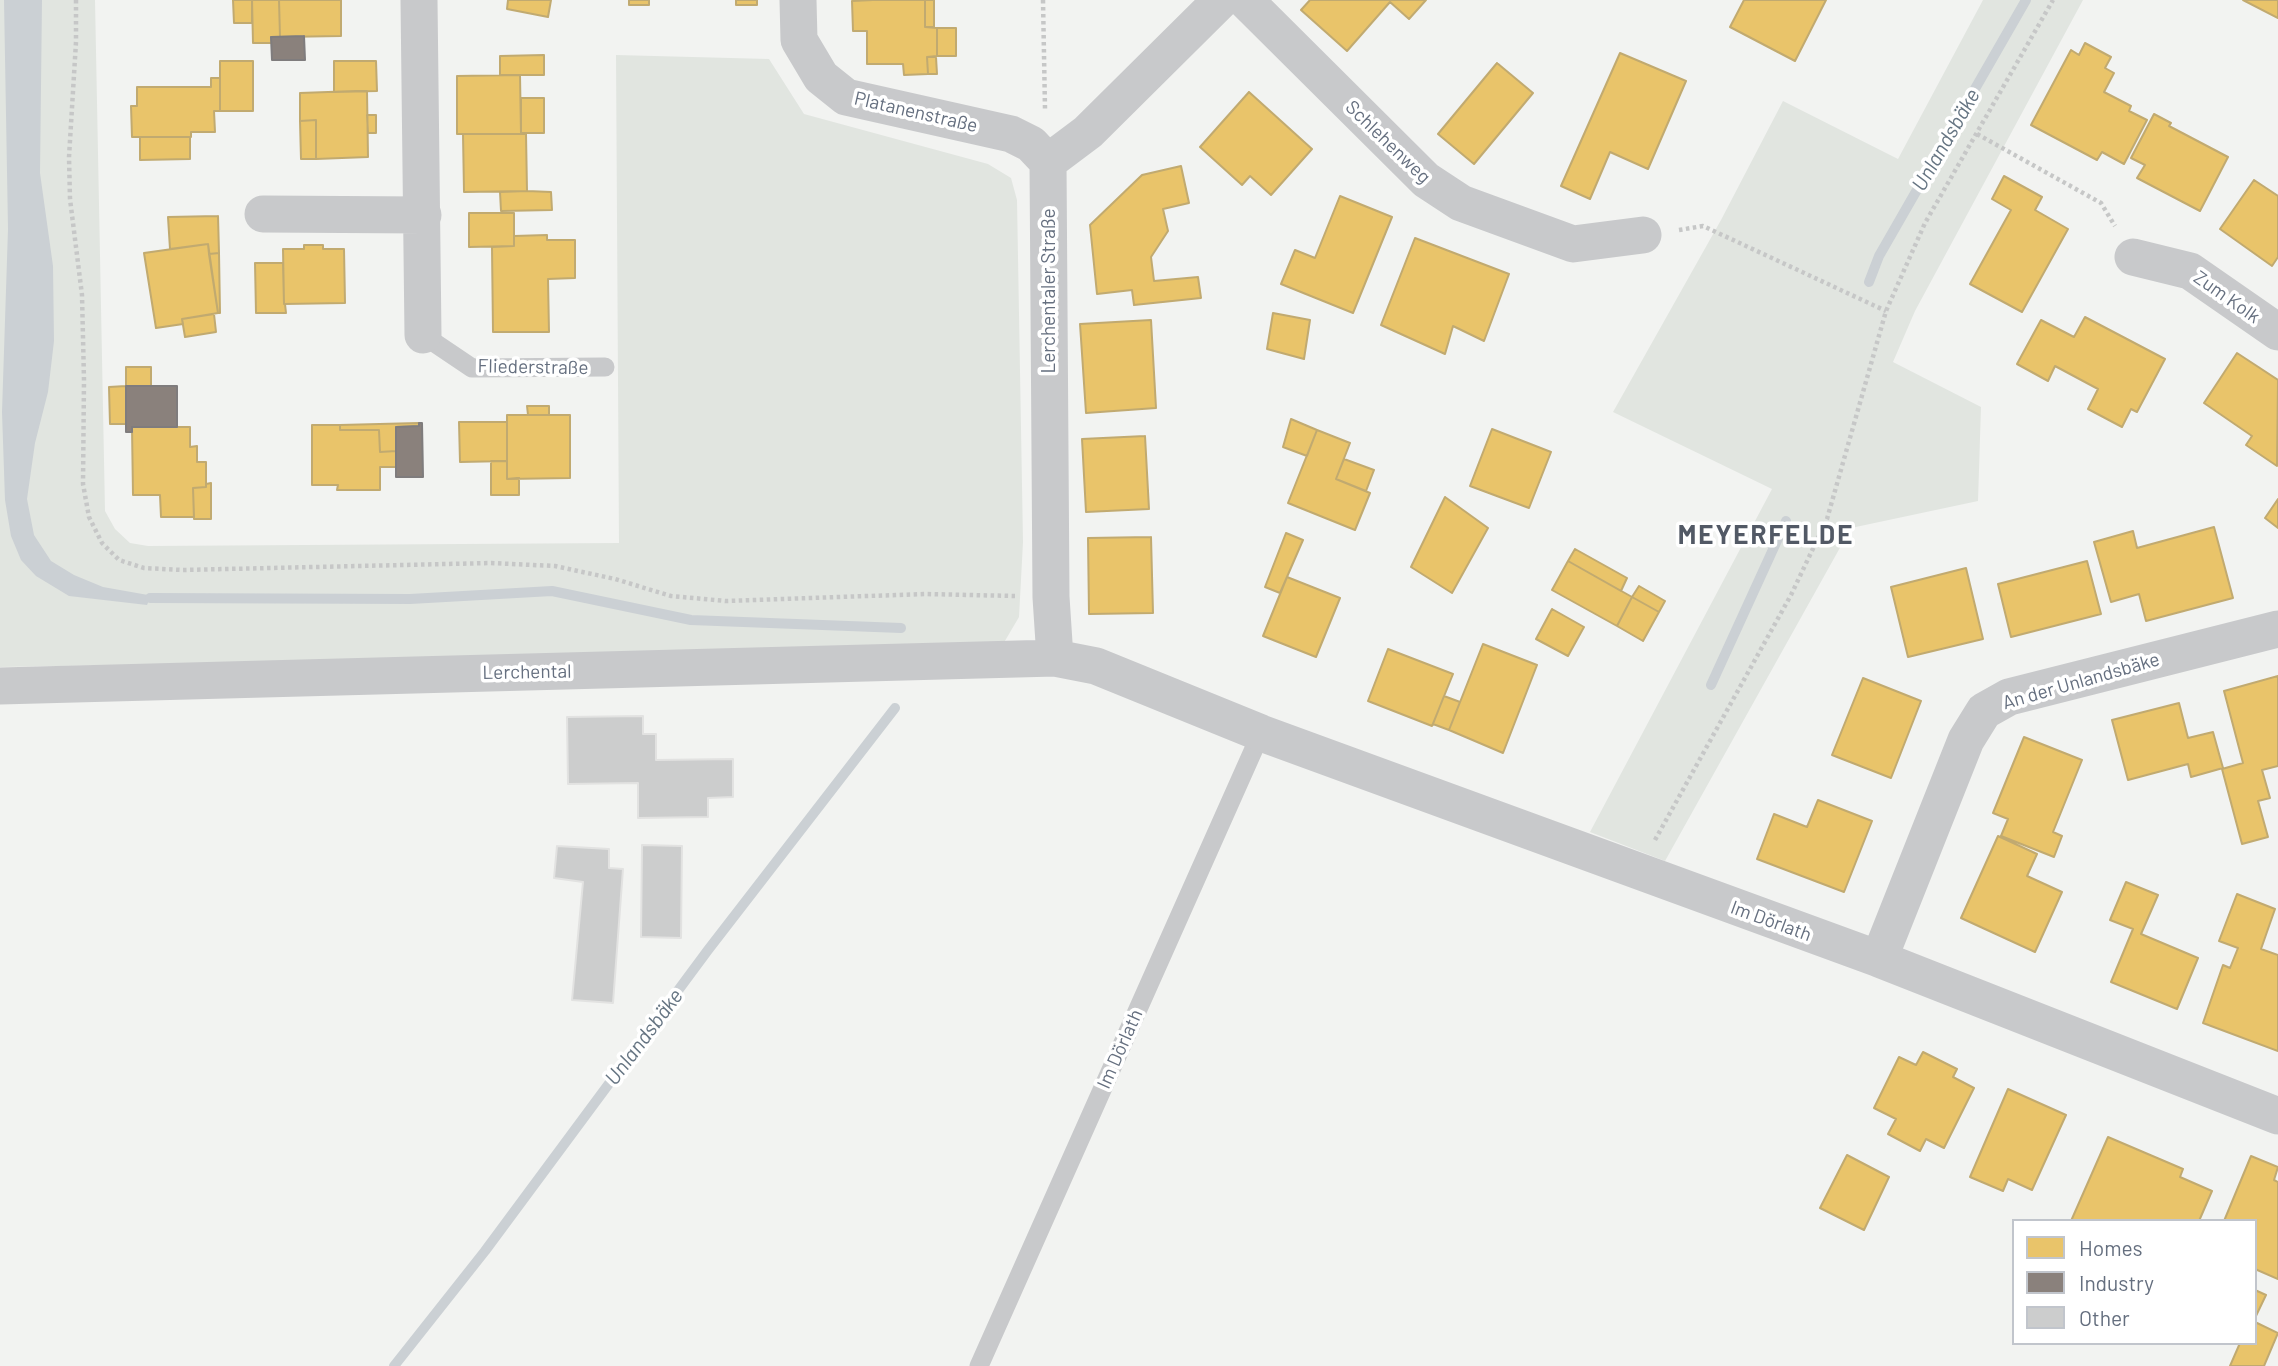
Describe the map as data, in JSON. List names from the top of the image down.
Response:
{
  "streets": {
    "street": [
      "Platanenstraße",
      "Schlehenweg",
      "Lerchentaler Straße",
      "Zum Kolk",
      "Fliederstraße",
      "Lerchental",
      "An der Unlandsbäke",
      "Im Dörlath"
    ]
  },
  "crossings": [
    ["Platanenstraße", "Lerchentaler Straße"],
    ["Lerchentaler Straße", "Lerchental"],
    ["Lerchentaler Straße", "Im Dörlath"],
    ["Lerchental", "Im Dörlath"],
    ["An der Unlandsbäke", "Im Dörlath"]
  ],
  "districts": ["MEYERFELDE"],
  "water": ["Unlandsbäke"],
  "legend": ["Homes", "Industry", "Other"]
}
